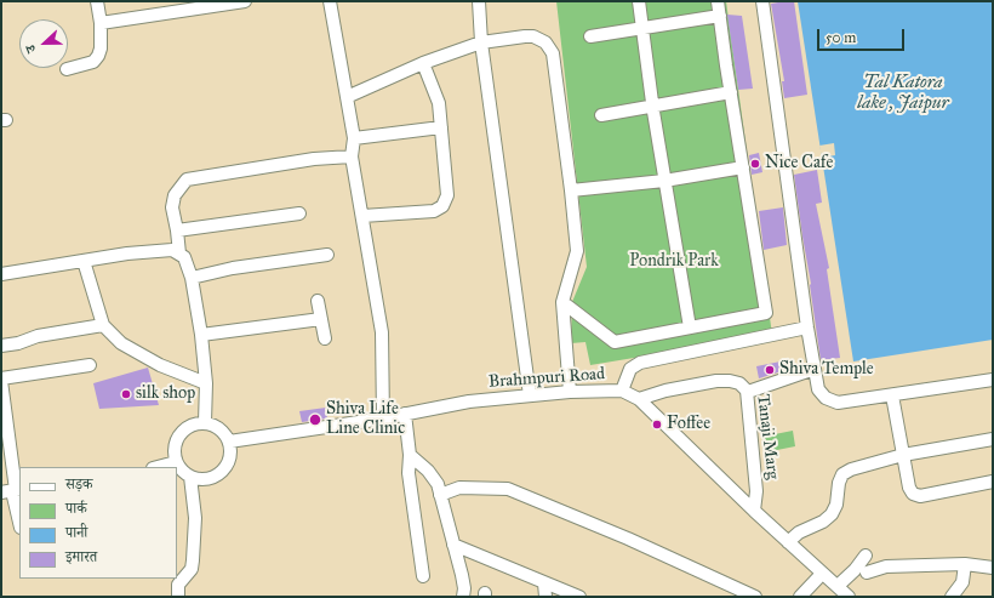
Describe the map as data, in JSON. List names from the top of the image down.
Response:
{
  "streets": {
    "street": ["Brahmpuri Road", "Tanaji Marg"]
  },
  "crossings": [
    ["Brahmpuri Road", "Tanaji Marg"]
  ],
  "water": ["Tal Katora lake , Jaipur"],
  "parks": ["Pondrik Park"],
  "places": [
    "Nice Cafe",
    "Shiva Temple",
    "silk shop",
    "Shiva Life Line Clinic",
    "Foffee"
  ],
  "legend": [
    "सड़क",
    "पार्क",
    "पानी",
    "इमारत"
  ],
  "scale_bar": "50 m",
  "north": "left"
}
